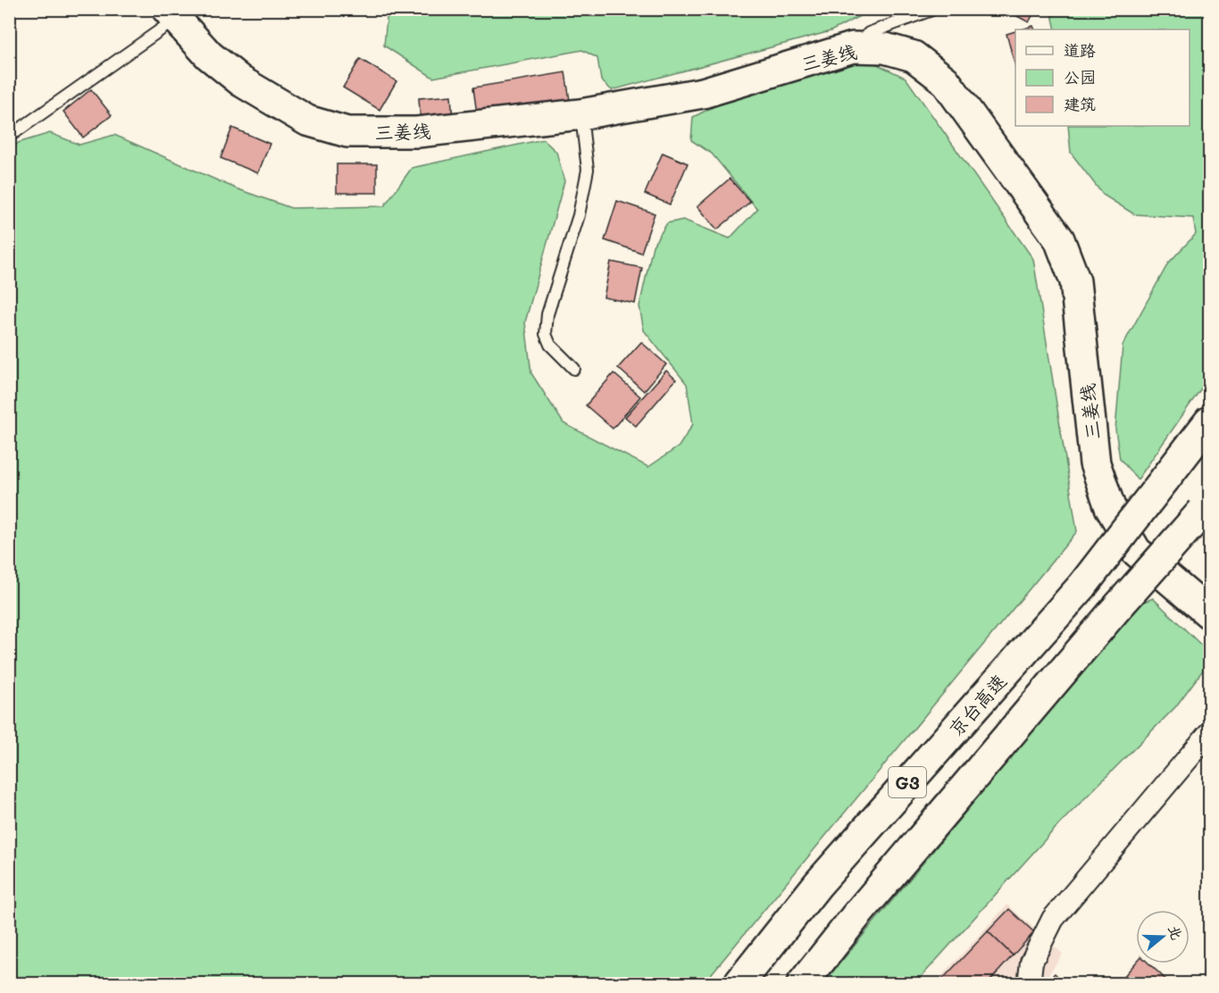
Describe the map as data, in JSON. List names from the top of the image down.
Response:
{
  "streets": {
    "main road": ["三姜线", "京台高速", "G3"]
  },
  "legend": ["道路", "公园", "建筑"],
  "north": "right"
}
